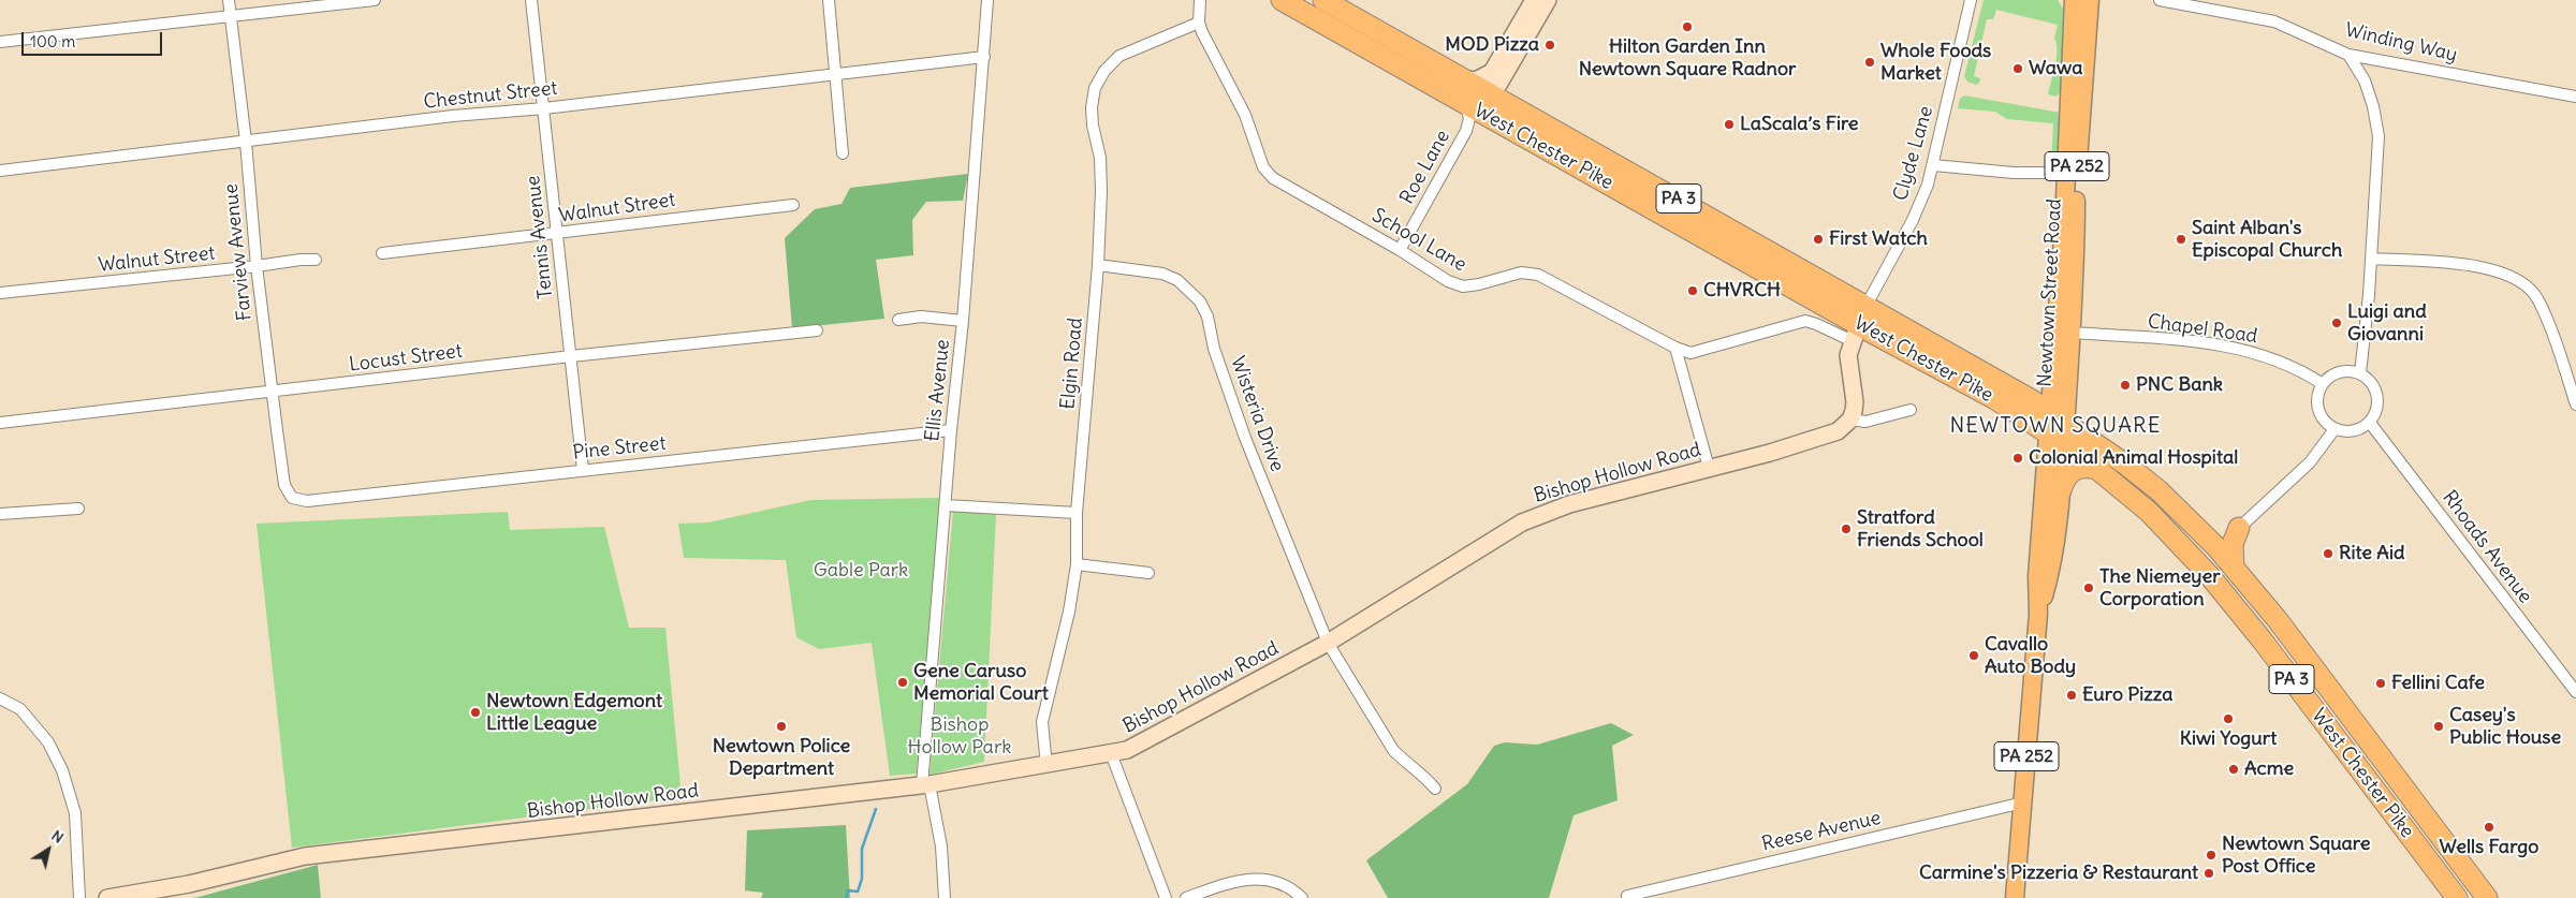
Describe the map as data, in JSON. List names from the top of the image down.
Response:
{
  "streets": {
    "highway": ["West Chester Pike", "PA 3"],
    "main road": ["PA 252", "Newtown Street Road"],
    "street": [
      "Winding Way",
      "Chestnut Street",
      "Clyde Lane",
      "Roe Lane",
      "Walnut Street",
      "Tennis Avenue",
      "School Lane",
      "Farview Avenue",
      "Chapel Road",
      "Locust Street",
      "Elgin Road",
      "Ellis Avenue",
      "Wisteria Drive",
      "Pine Street",
      "Bishop Hollow Road",
      "Rhoads Avenue",
      "Reese Avenue"
    ]
  },
  "crossings": [
    ["Chestnut Street", "Tennis Avenue"],
    ["Chestnut Street", "Farview Avenue"],
    ["Chestnut Street", "Ellis Avenue"],
    ["West Chester Pike", "Clyde Lane"],
    ["West Chester Pike", "Roe Lane"],
    ["West Chester Pike", "Newtown Street Road"],
    ["PA 252", "Newtown Street Road"],
    ["PA 252", "Reese Avenue"],
    ["Roe Lane", "School Lane"],
    ["Walnut Street", "Tennis Avenue"],
    ["Walnut Street", "Farview Avenue"],
    ["Tennis Avenue", "Locust Street"],
    ["Tennis Avenue", "Pine Street"],
    ["School Lane", "Elgin Road"],
    ["Farview Avenue", "Locust Street"],
    ["Farview Avenue", "Pine Street"],
    ["Newtown Street Road", "Chapel Road"],
    ["Chapel Road", "Rhoads Avenue"],
    ["Elgin Road", "Wisteria Drive"],
    ["Elgin Road", "Bishop Hollow Road"],
    ["Ellis Avenue", "Pine Street"],
    ["Ellis Avenue", "Bishop Hollow Road"],
    ["Wisteria Drive", "Bishop Hollow Road"]
  ],
  "districts": ["NEWTOWN SQUARE"],
  "parks": ["Gable Park", "Bishop Hollow Park"],
  "places": [
    "Hilton Garden Inn Newtown Square Radnor",
    "MOD Pizza",
    "Whole Foods Market",
    "Wawa",
    "LaScala’s Fire",
    "First Watch",
    "Saint Alban's Episcopal Church",
    "CHVRCH",
    "Luigi and Giovanni",
    "PNC Bank",
    "Colonial Animal Hospital",
    "Stratford Friends School",
    "Rite Aid",
    "The Niemeyer Corporation",
    "Cavallo Auto Body",
    "Gene Caruso Memorial Court",
    "Fellini Cafe",
    "Euro Pizza",
    "Newtown Edgemont Little League",
    "Kiwi Yogurt",
    "Newtown Police Department",
    "Casey's Public House",
    "Acme",
    "Wells Fargo",
    "Newtown Square Post Office",
    "Carmine's Pizzeria & Restaurant"
  ],
  "scale_bar": "100 m",
  "north": "top right"
}
